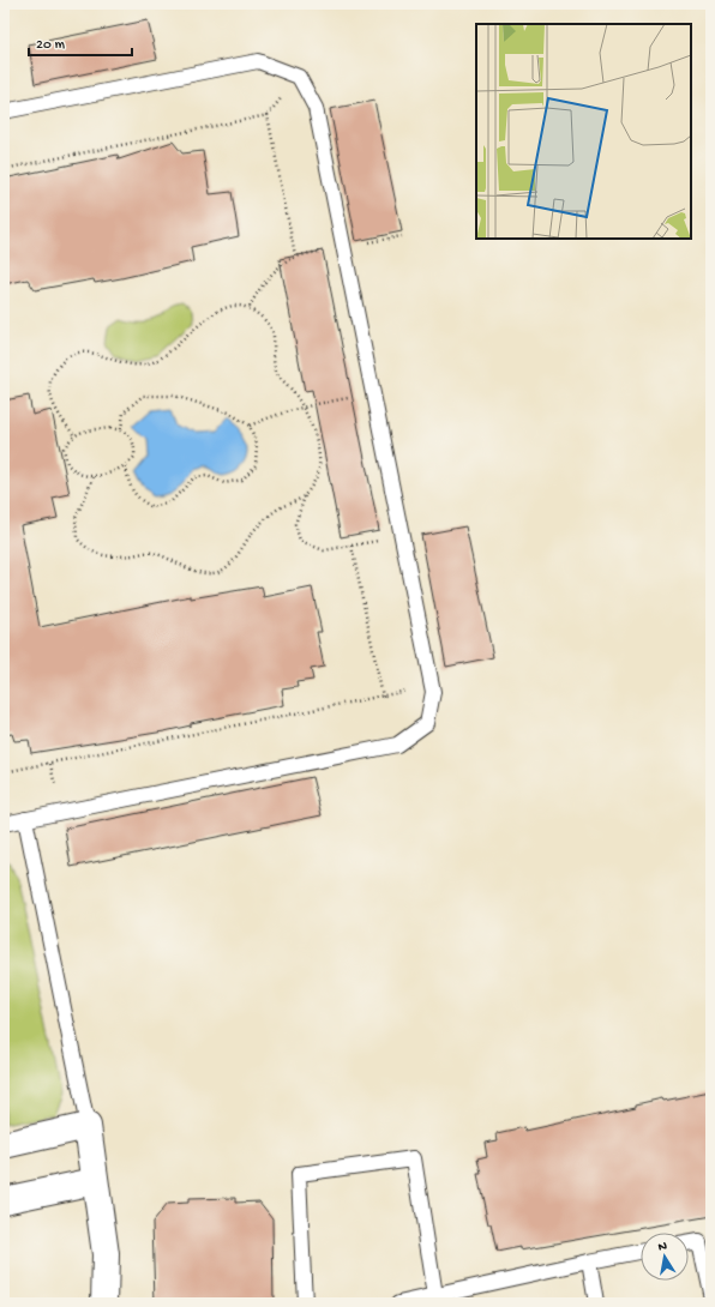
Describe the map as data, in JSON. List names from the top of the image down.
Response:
{
  "scale_bar": "20 m",
  "north": "top"
}
